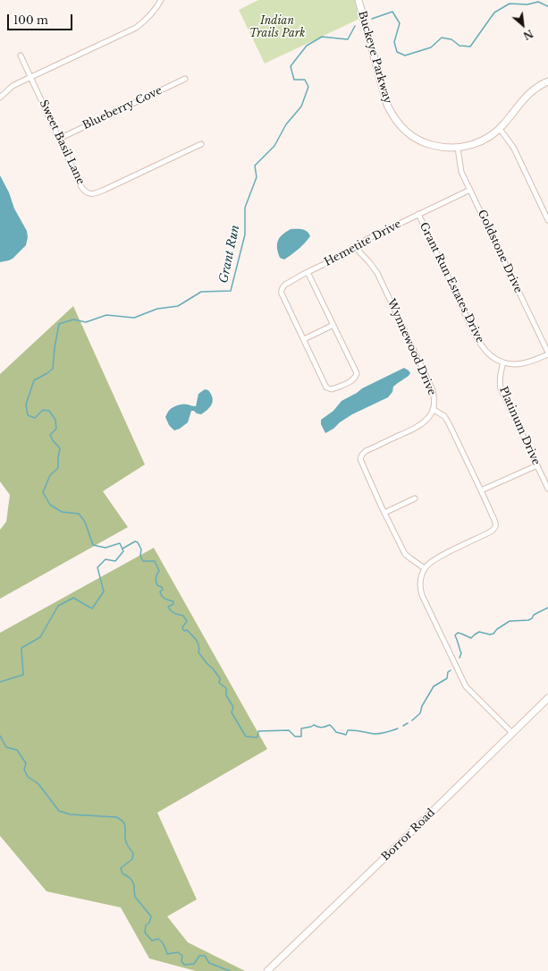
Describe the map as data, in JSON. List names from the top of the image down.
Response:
{
  "streets": {
    "street": [
      "Buckeye Parkway",
      "Blueberry Cove",
      "Sweet Basil Lane",
      "Hemetite Drive",
      "Goldstone Drive",
      "Grant Run Estates Drive",
      "Wynnewood Drive",
      "Platinum Drive",
      "Borror Road"
    ]
  },
  "crossings": [
    ["Buckeye Parkway", "Goldstone Drive"],
    ["Blueberry Cove", "Sweet Basil Lane"],
    ["Hemetite Drive", "Goldstone Drive"],
    ["Hemetite Drive", "Grant Run Estates Drive"],
    ["Hemetite Drive", "Wynnewood Drive"],
    ["Grant Run Estates Drive", "Platinum Drive"]
  ],
  "water": ["Grant Run"],
  "parks": ["Indian Trails Park"],
  "scale_bar": "100 m",
  "north": "bottom right"
}
